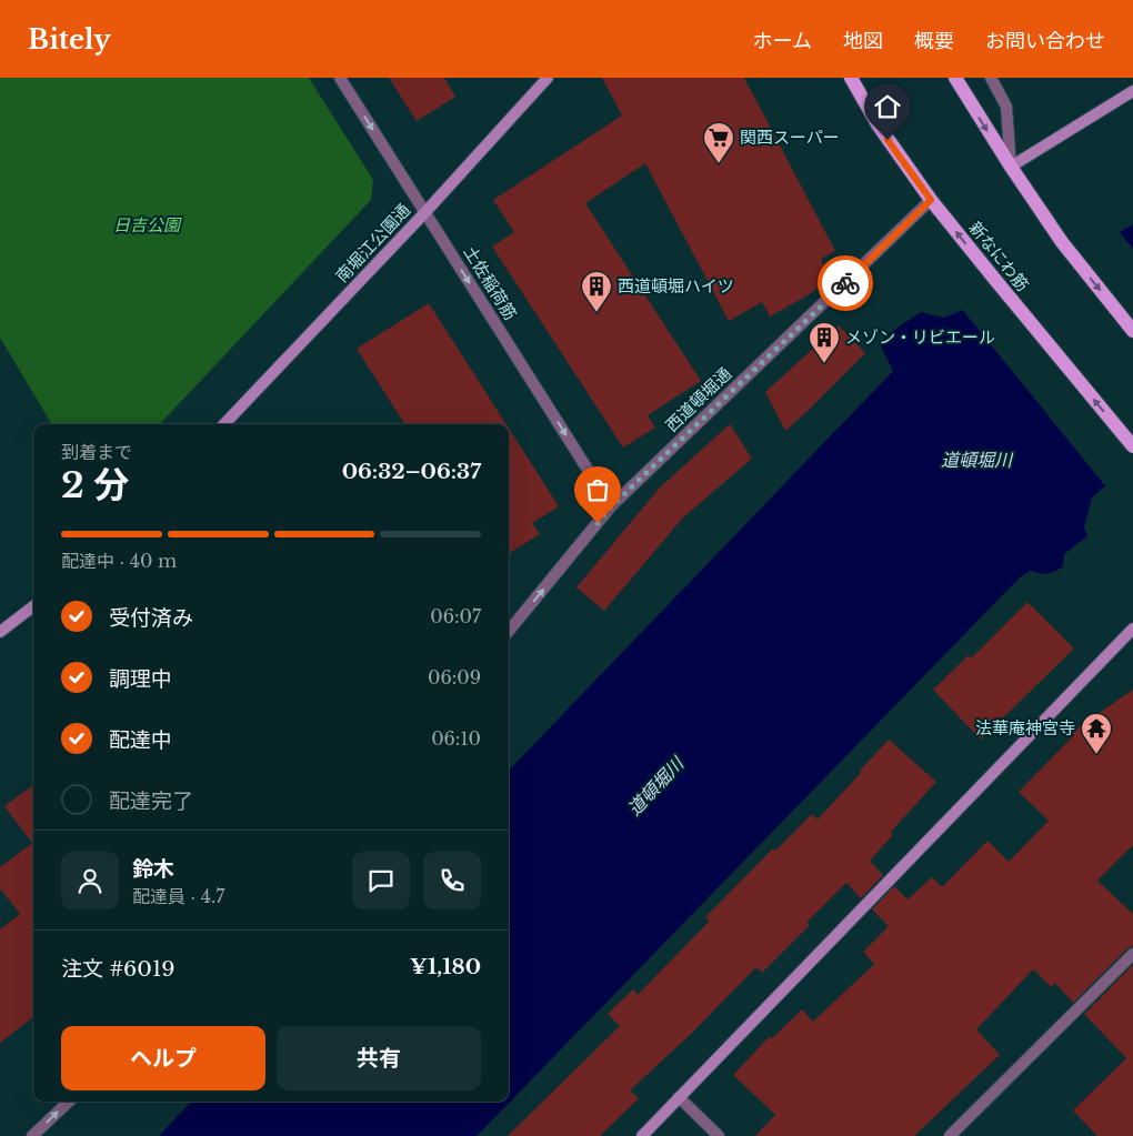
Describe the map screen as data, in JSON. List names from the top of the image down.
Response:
{
  "streets": {
    "main road": ["新なにわ筋"],
    "street": ["南堀江公園通", "土佐稲荷筋", "西道頓堀通"]
  },
  "crossings": [
    ["南堀江公園通", "土佐稲荷筋"],
    ["新なにわ筋", "西道頓堀通"],
    ["土佐稲荷筋", "西道頓堀通"]
  ],
  "one_way": ["土佐稲荷筋"],
  "water": ["道頓堀川"],
  "parks": ["日吉公園"],
  "places": {
    "supermarket": ["関西スーパー"],
    "building": ["西道頓堀ハイツ", "メゾン・リビエール"],
    "temple": ["法華庵神宮寺"]
  },
  "page": {
    "header": "Bitely",
    "nav": [
      "ホーム",
      "地図",
      "概要",
      "お問い合わせ"
    ],
    "heading": ["2 分", "到着まで", "06:32–06:37"],
    "panel": [
      "鈴木",
      "配達員 · 4.7",
      "注文 #6019",
      "¥1,180"
    ],
    "bar": "配達中 · 40 m",
    "list": [
      ["受付済み", "06:07"],
      ["調理中", "06:09"],
      ["配達中", "06:10"],
      "配達完了"
    ],
    "buttons": ["ヘルプ", "共有"]
  }
}
